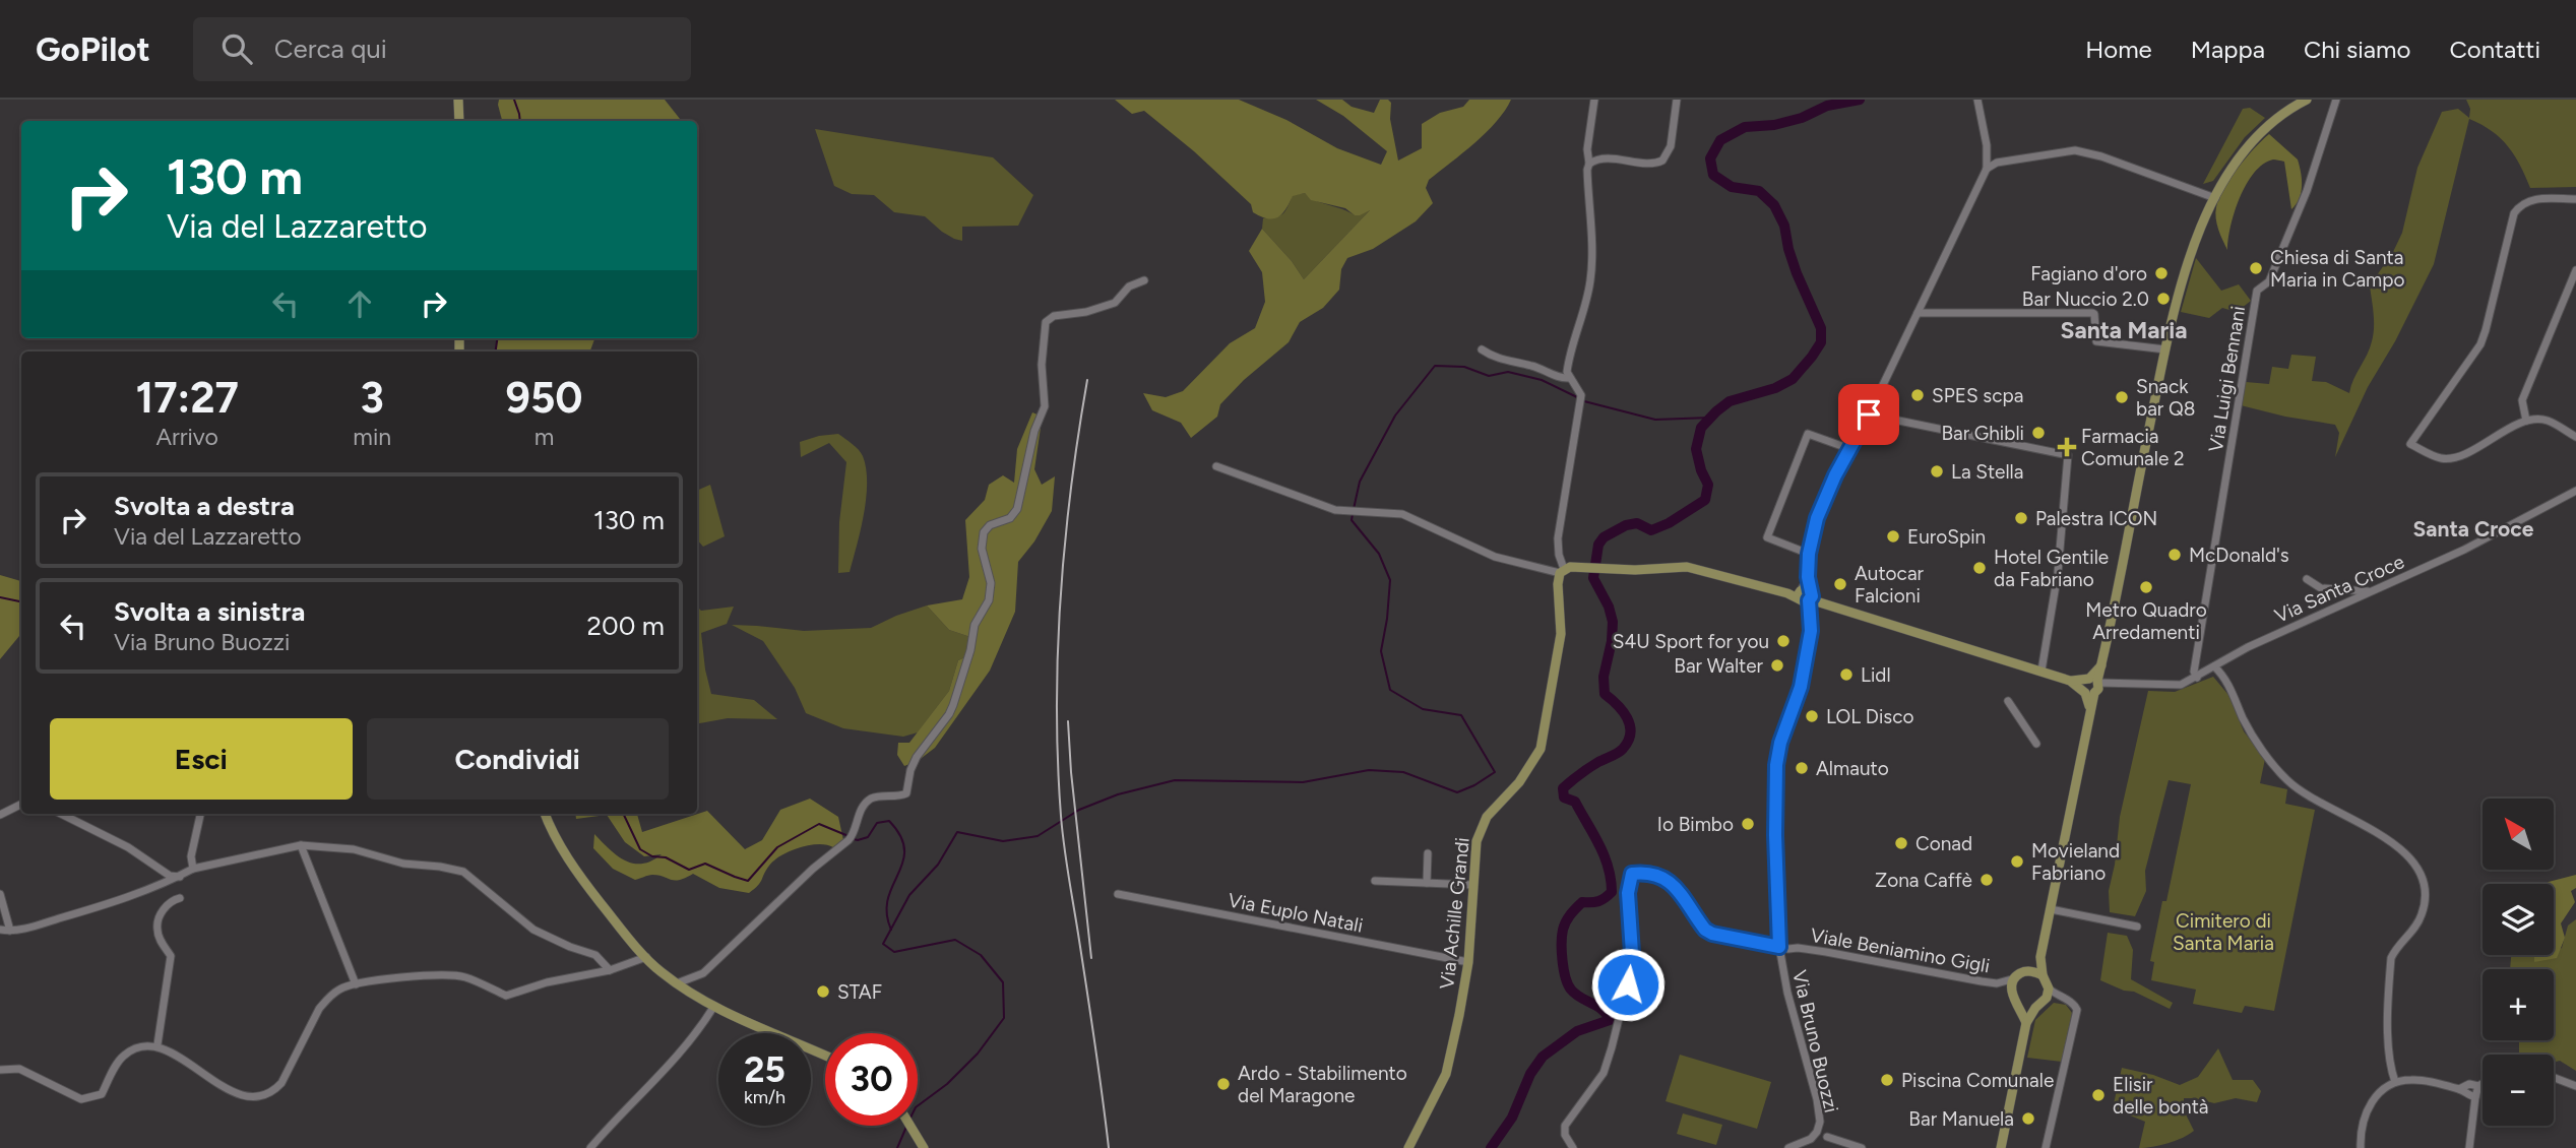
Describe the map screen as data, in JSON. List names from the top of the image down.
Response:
{
  "streets": {
    "main road": ["Via Achille Grandi"],
    "street": [
      "Via Luigi Bennani",
      "Via Santa Croce",
      "Via Euplo Natali",
      "Viale Beniamino Gigli",
      "Via Bruno Buozzi"
    ]
  },
  "crossings": [
    ["Via Luigi Bennani", "Via Santa Croce"],
    ["Via Euplo Natali", "Via Achille Grandi"],
    ["Viale Beniamino Gigli", "Via Bruno Buozzi"]
  ],
  "districts": ["Santa Maria", "Santa Croce"],
  "parks": ["Cimitero di Santa Maria"],
  "places": {
    "other": [
      "Chiesa di Santa Maria in Campo",
      "Fagiano d'oro",
      "Bar Nuccio 2.0",
      "SPES scpa",
      "Snack bar Q8",
      "Bar Ghibli",
      "La Stella",
      "Palestra ICON",
      "EuroSpin",
      "McDonald's",
      "Hotel Gentile da Fabriano",
      "Autocar Falcioni",
      "Metro Quadro Arredamenti",
      "S4U Sport for you",
      "Bar Walter",
      "Lidl",
      "LOL Disco",
      "Almauto",
      "Io Bimbo",
      "Conad",
      "Movieland Fabriano",
      "Zona Caffè",
      "STAF",
      "Piscina Comunale",
      "Ardo - Stabilimento del Maragone",
      "Elisir delle bontà",
      "Bar Manuela"
    ],
    "health": ["Farmacia Comunale 2"]
  },
  "north": "top left",
  "page": {
    "header": "GoPilot",
    "search": "Cerca qui",
    "nav": [
      "Home",
      "Mappa",
      "Chi siamo",
      "Contatti"
    ],
    "turn": ["130 m", "Via del Lazzaretto"],
    "eta": [
      "17:27",
      "Arrivo",
      "3",
      "min",
      "950",
      "m"
    ],
    "list": [
      {
        "name": "Svolta a destra",
        "note": "Via del Lazzaretto",
        "value": "130 m"
      },
      {
        "name": "Svolta a sinistra",
        "note": "Via Bruno Buozzi",
        "value": "200 m"
      }
    ],
    "buttons": ["Esci", "Condividi"],
    "map_buttons": ["+", "−"],
    "speed": "25 km/h",
    "limit": "30"
  }
}
